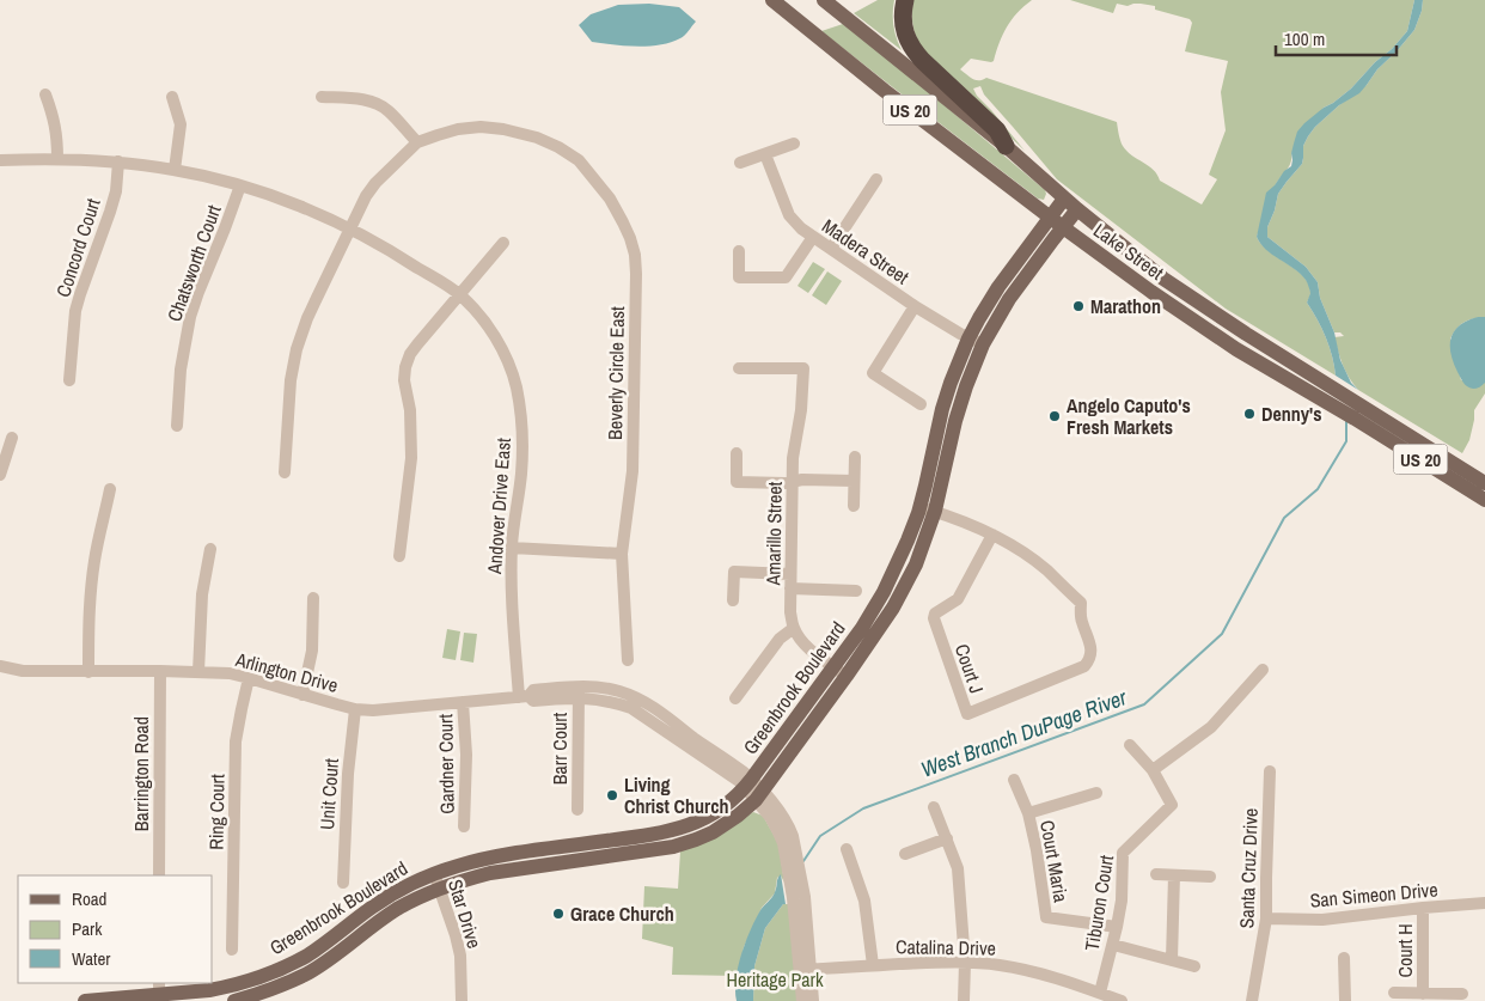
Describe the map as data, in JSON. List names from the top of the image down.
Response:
{
  "streets": {
    "main road": ["US 20", "Lake Street", "Greenbrook Boulevard"],
    "street": [
      "Concord Court",
      "Madera Street",
      "Chatsworth Court",
      "Beverly Circle East",
      "Andover Drive East",
      "Amarillo Street",
      "Court J",
      "Arlington Drive",
      "Barr Court",
      "Gardner Court",
      "Barrington Road",
      "Unit Court",
      "Ring Court",
      "Court Maria",
      "Santa Cruz Drive",
      "San Simeon Drive",
      "Tiburon Court",
      "Star Drive",
      "Catalina Drive",
      "Court H"
    ]
  },
  "crossings": [
    ["Concord Court", "Andover Drive East"],
    ["Madera Street", "Greenbrook Boulevard"],
    ["Lake Street", "Greenbrook Boulevard"],
    ["Chatsworth Court", "Andover Drive East"],
    ["Andover Drive East", "Arlington Drive"],
    ["Arlington Drive", "Greenbrook Boulevard"],
    ["Arlington Drive", "Barr Court"],
    ["Arlington Drive", "Gardner Court"],
    ["Arlington Drive", "Barrington Road"],
    ["Arlington Drive", "Unit Court"],
    ["Arlington Drive", "Ring Court"],
    ["Greenbrook Boulevard", "Star Drive"],
    ["Court Maria", "Tiburon Court"],
    ["Santa Cruz Drive", "San Simeon Drive"],
    ["San Simeon Drive", "Court H"],
    ["Tiburon Court", "Catalina Drive"]
  ],
  "water": ["West Branch DuPage River"],
  "parks": ["Heritage Park"],
  "places": [
    "Marathon",
    "Denny's",
    "Angelo Caputo's Fresh Markets",
    "Living Christ Church",
    "Grace Church"
  ],
  "legend": ["Road", "Park", "Water"],
  "scale_bar": "100 m"
}
